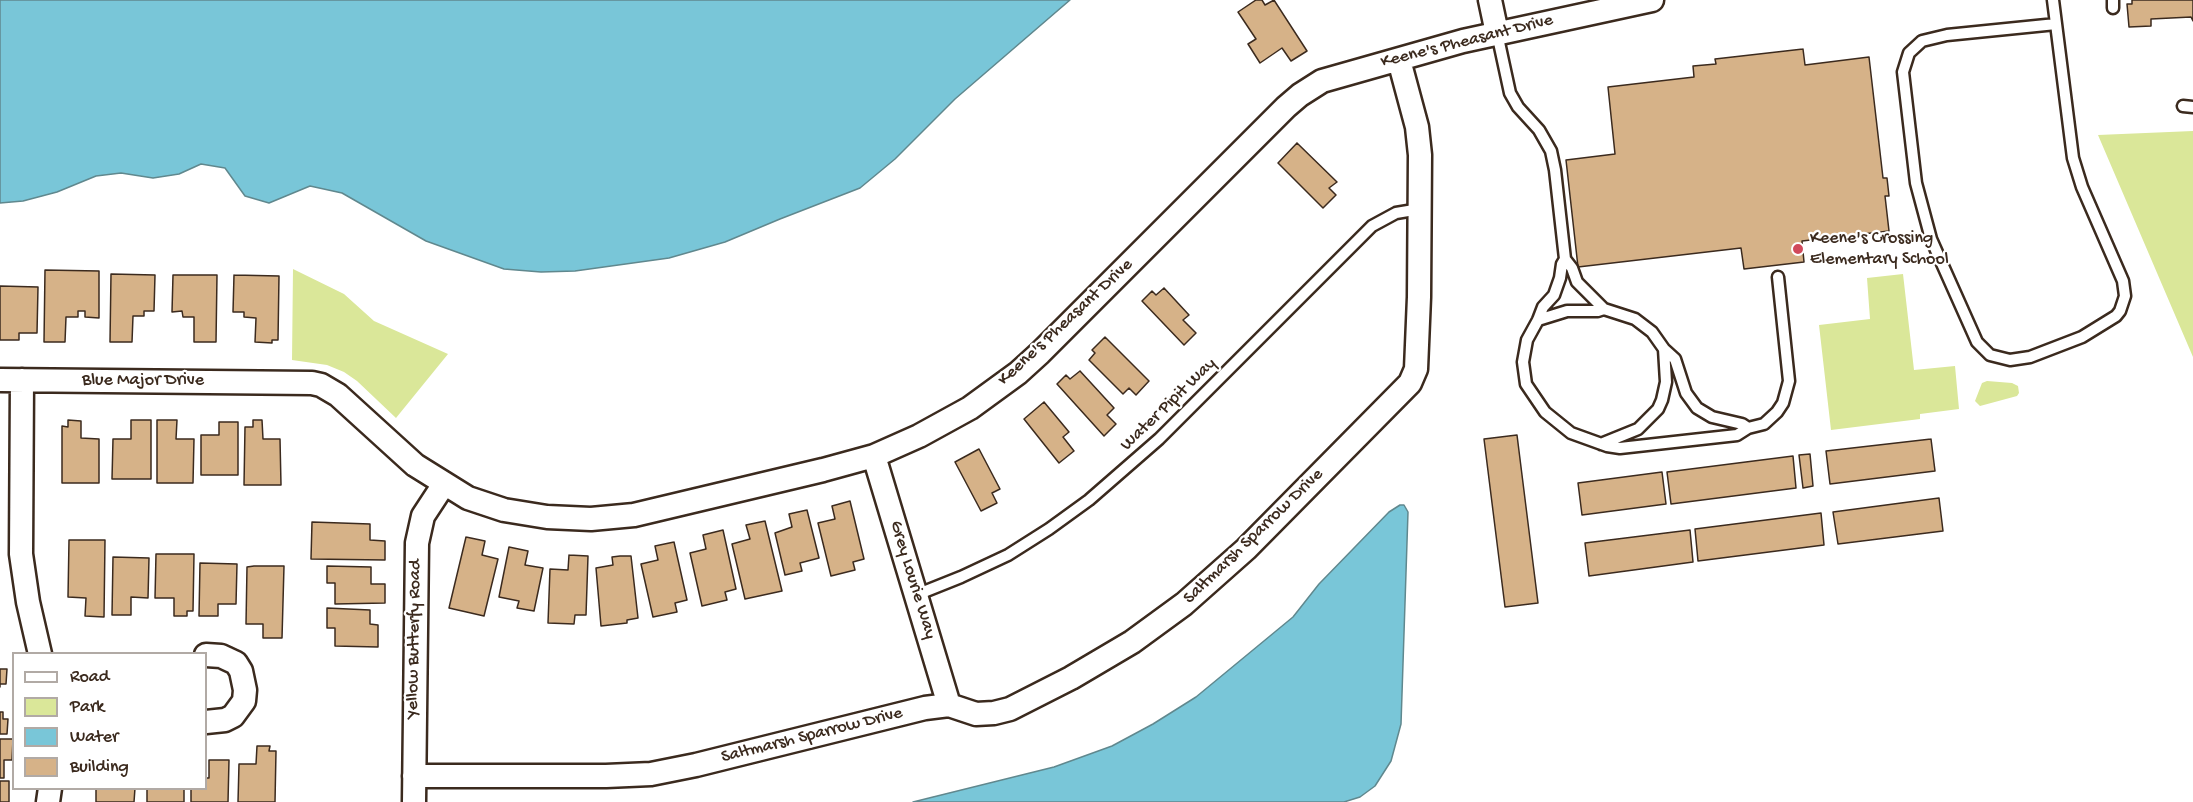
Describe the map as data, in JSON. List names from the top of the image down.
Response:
{
  "streets": {
    "street": [
      "Keene's Pheasant Drive",
      "Blue Major Drive",
      "Saltmarsh Sparrow Drive",
      "Grey Lourie Way",
      "Yellow Butterfy Road"
    ],
    "lane": ["Water Pipit Way"]
  },
  "crossings": [
    ["Keene's Pheasant Drive", "Blue Major Drive"],
    ["Keene's Pheasant Drive", "Saltmarsh Sparrow Drive"],
    ["Keene's Pheasant Drive", "Grey Lourie Way"],
    ["Keene's Pheasant Drive", "Yellow Butterfy Road"],
    ["Water Pipit Way", "Saltmarsh Sparrow Drive"],
    ["Water Pipit Way", "Grey Lourie Way"],
    ["Saltmarsh Sparrow Drive", "Grey Lourie Way"],
    ["Saltmarsh Sparrow Drive", "Yellow Butterfy Road"]
  ],
  "places": ["Keene's Crossing Elementary School"],
  "legend": [
    "Road",
    "Park",
    "Water",
    "Building"
  ]
}
